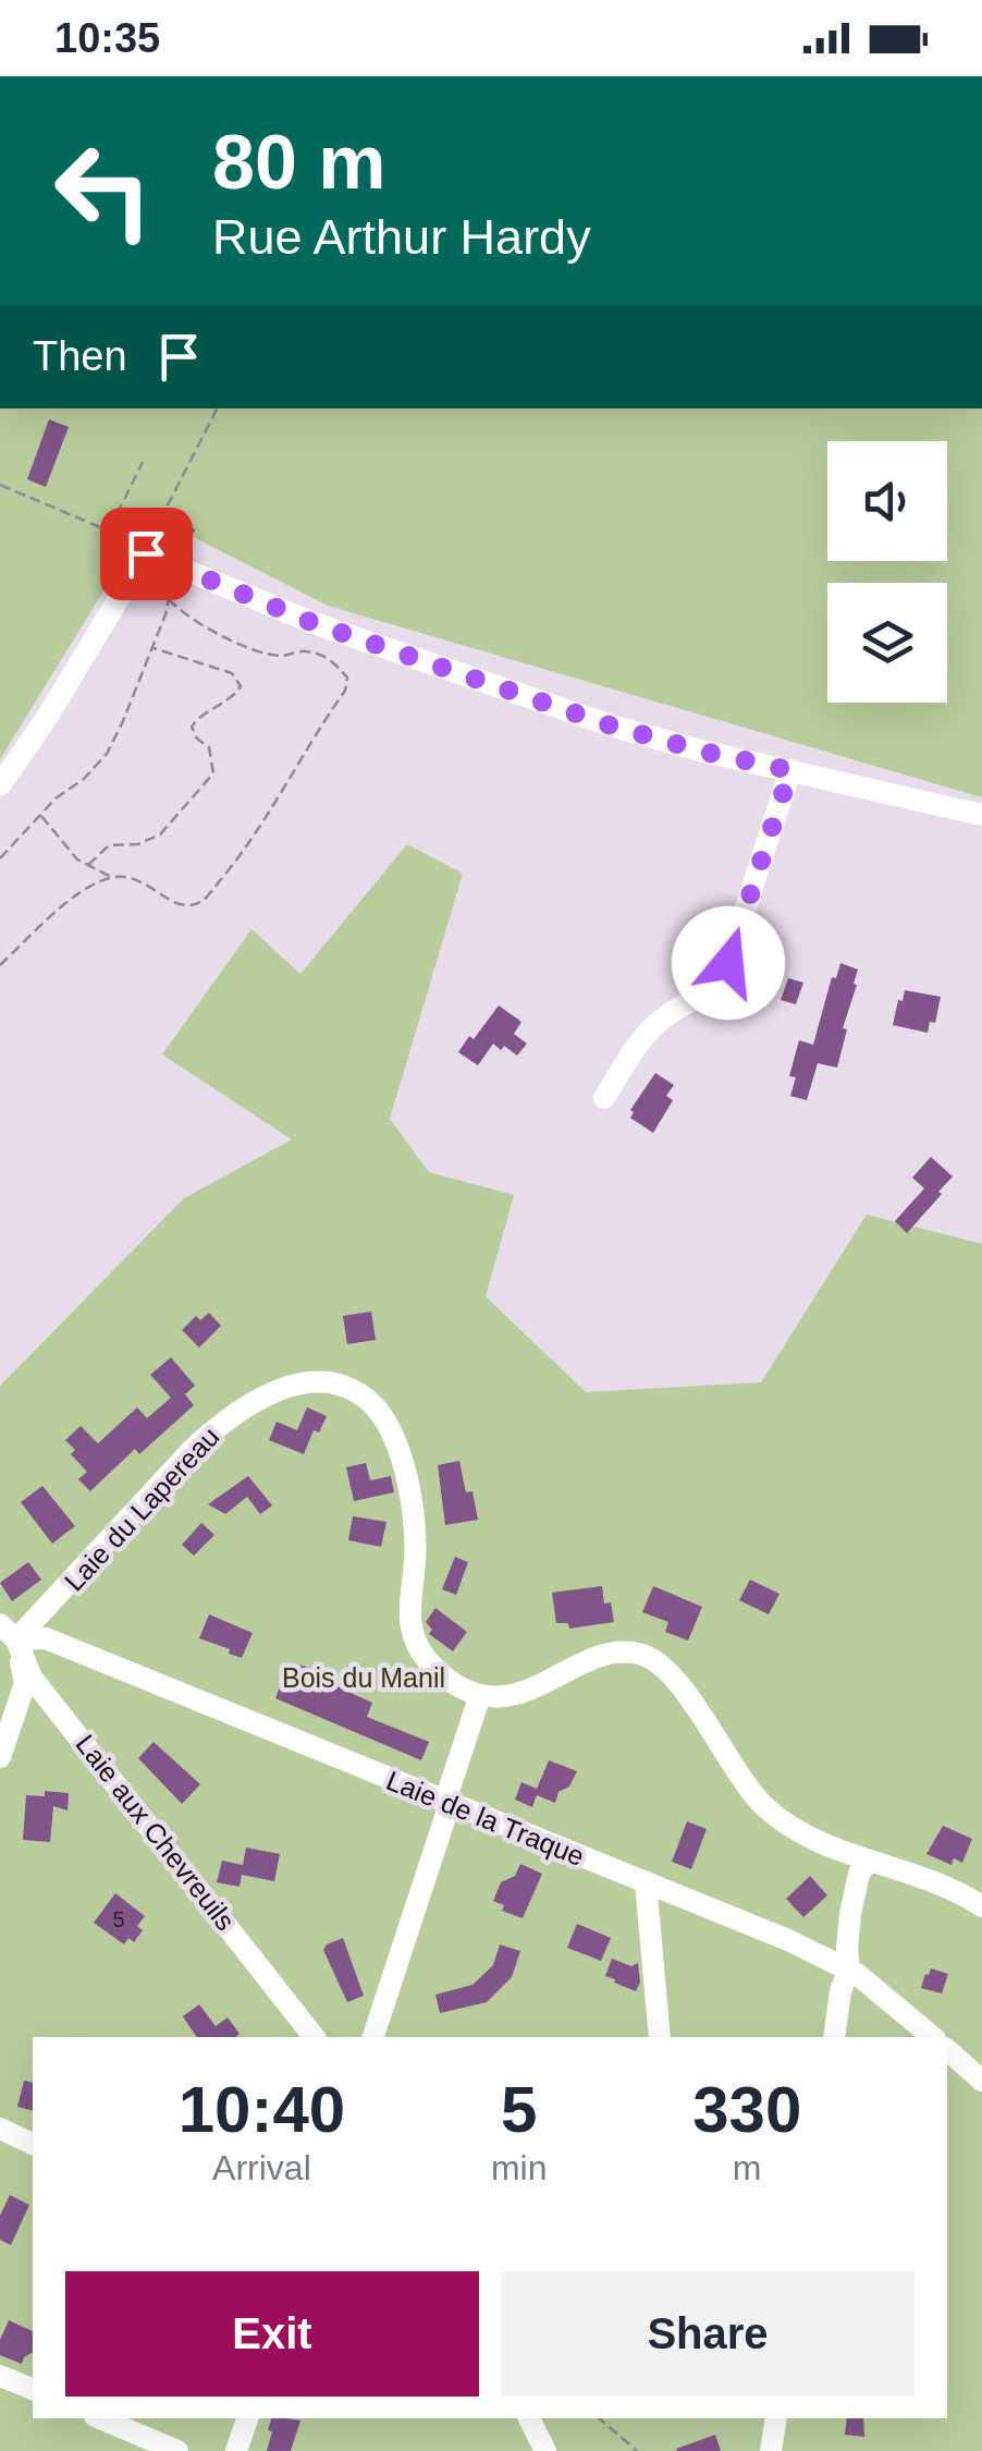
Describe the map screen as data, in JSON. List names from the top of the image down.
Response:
{
  "streets": {
    "street": ["Laie du Lapereau", "Laie de la Traque", "Laie aux Chevreuils"]
  },
  "crossings": [
    ["Laie du Lapereau", "Laie de la Traque"],
    ["Laie du Lapereau", "Laie aux Chevreuils"],
    ["Laie de la Traque", "Laie aux Chevreuils"]
  ],
  "parks": ["Bois du Manil"],
  "house_numbers": ["5"],
  "page": {
    "status": "10:35",
    "turn": ["80 m", "Rue Arthur Hardy"],
    "then": "Then",
    "eta": [
      "10:40",
      "Arrival",
      "5",
      "min",
      "330",
      "m"
    ],
    "buttons": ["Exit", "Share"]
  }
}
